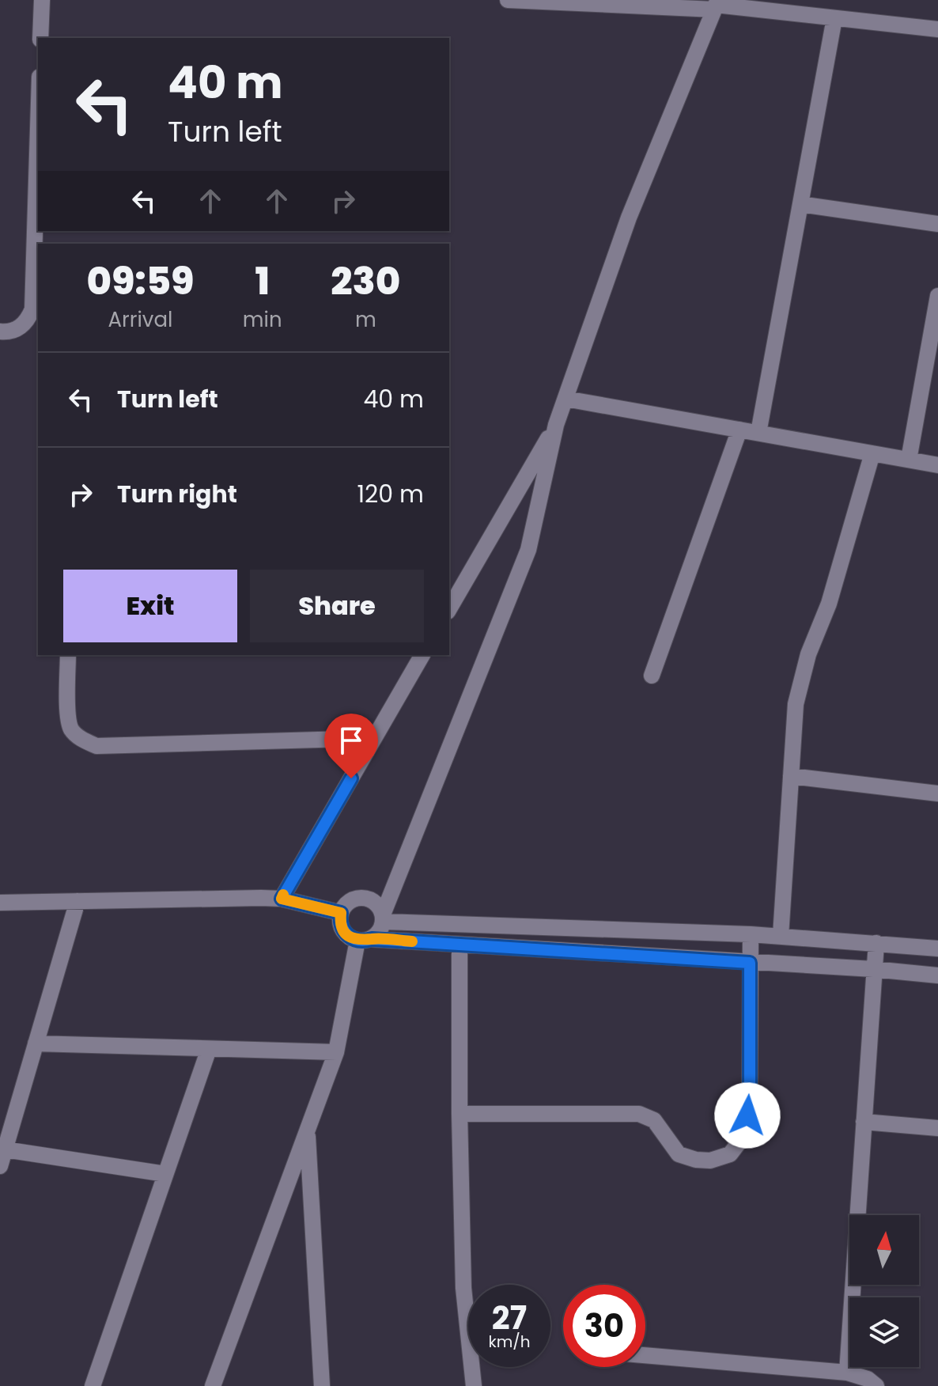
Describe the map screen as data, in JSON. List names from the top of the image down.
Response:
{
  "north": "top",
  "page": {
    "turn": ["40 m", "Turn left"],
    "eta": [
      "09:59",
      "Arrival",
      "1",
      "min",
      "230",
      "m"
    ],
    "list": [
      {
        "name": "Turn left",
        "value": "40 m"
      },
      {
        "name": "Turn right",
        "value": "120 m"
      }
    ],
    "buttons": ["Exit", "Share"],
    "speed": "27 km/h",
    "limit": "30"
  }
}
